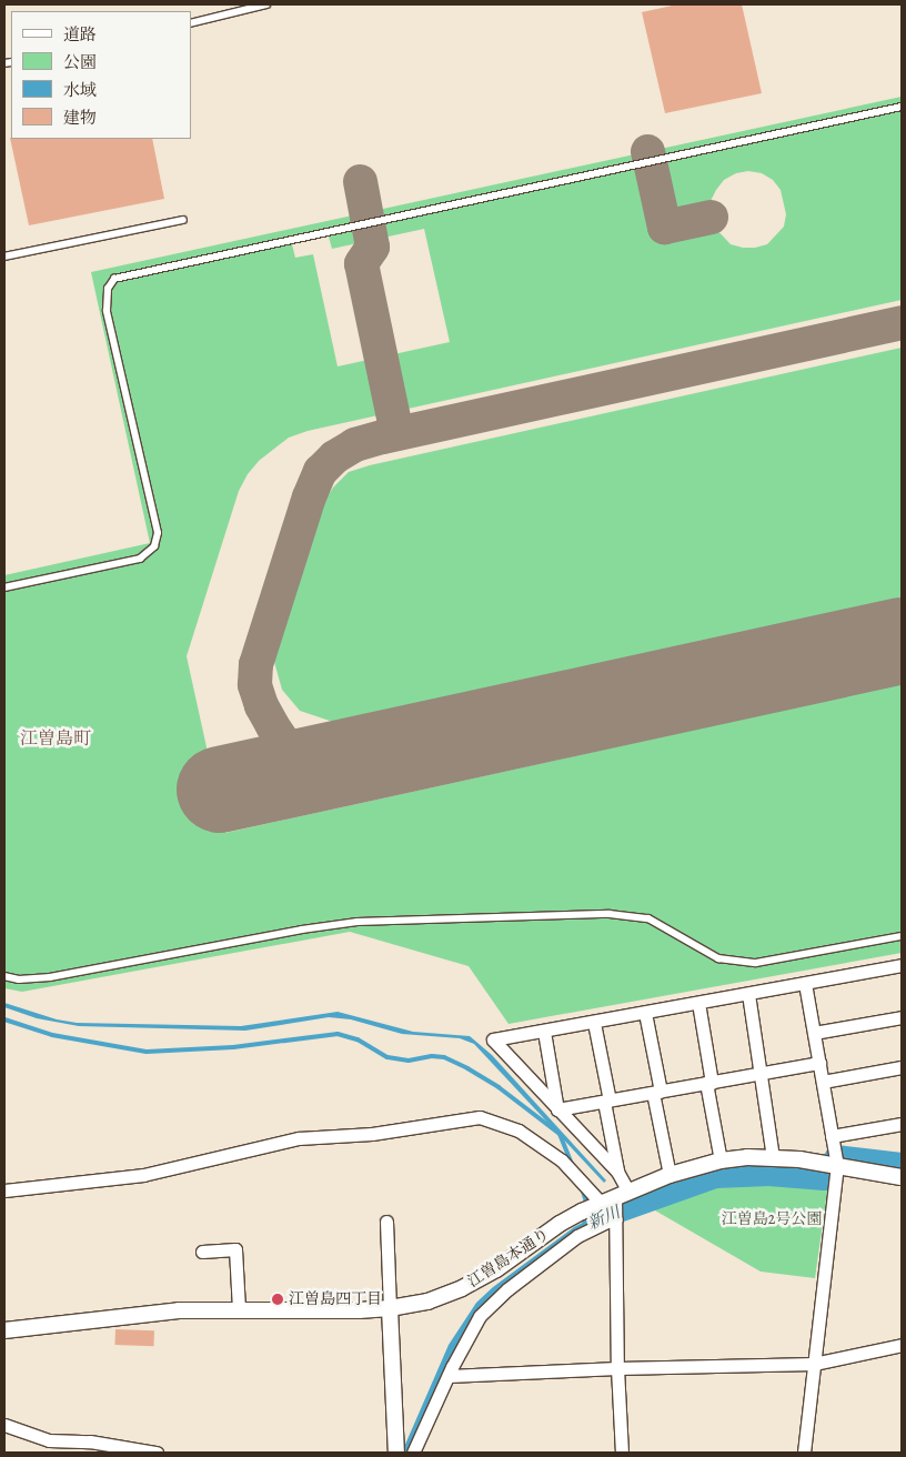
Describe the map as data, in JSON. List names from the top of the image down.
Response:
{
  "streets": {
    "street": ["江曽島本通り"]
  },
  "districts": ["江曽島町"],
  "water": ["新川"],
  "parks": ["江曽島2号公園"],
  "places": ["江曽島四丁目"],
  "legend": [
    "道路",
    "公園",
    "水域",
    "建物"
  ]
}
